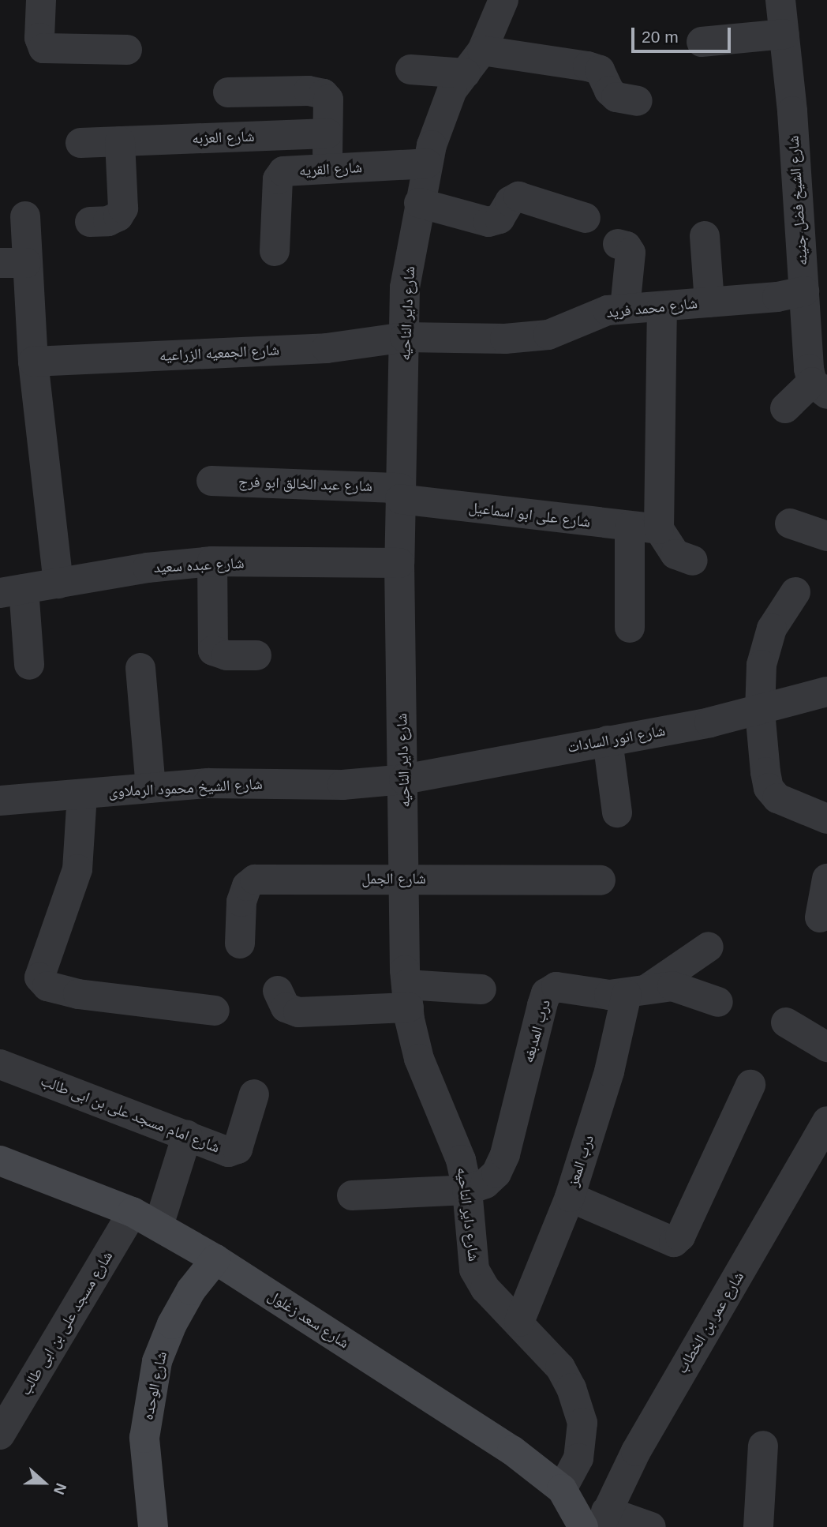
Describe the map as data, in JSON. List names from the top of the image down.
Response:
{
  "streets": {
    "street": [
      "شارع العزبه",
      "شارع القريه",
      "شارع الشيخ فضل جنينه",
      "شارع محمد فريد",
      "شارع داير الناحيه",
      "شارع الجمعيه الزراعيه",
      "شارع عبد الخالق ابو فرج",
      "شارع على ابو اسماعيل",
      "شارع عبده سعيد",
      "شارع انور السادات",
      "شارع الشيخ محمود الرملاوى",
      "شارع الجمل",
      "درب المدبغه",
      "شارع امام مسجد على بن ابى طالب",
      "درب المعز",
      "شارع سعد زغلول",
      "شارع عمر بن الخطاب",
      "شارع مسجد على بن ابى طالب",
      "شارع الوحده"
    ]
  },
  "crossings": [
    ["شارع القريه", "شارع داير الناحيه"],
    ["شارع الشيخ فضل جنينه", "شارع محمد فريد"],
    ["شارع محمد فريد", "شارع داير الناحيه"],
    ["شارع محمد فريد", "شارع الجمعيه الزراعيه"],
    ["شارع داير الناحيه", "شارع الجمعيه الزراعيه"],
    ["شارع داير الناحيه", "شارع عبد الخالق ابو فرج"],
    ["شارع داير الناحيه", "شارع على ابو اسماعيل"],
    ["شارع داير الناحيه", "شارع عبده سعيد"],
    ["شارع داير الناحيه", "شارع انور السادات"],
    ["شارع داير الناحيه", "شارع الشيخ محمود الرملاوى"],
    ["شارع داير الناحيه", "شارع الجمل"],
    ["شارع داير الناحيه", "درب المدبغه"],
    ["شارع داير الناحيه", "درب المعز"],
    ["شارع داير الناحيه", "شارع سعد زغلول"],
    ["شارع عبد الخالق ابو فرج", "شارع على ابو اسماعيل"],
    ["شارع انور السادات", "شارع الشيخ محمود الرملاوى"],
    ["درب المدبغه", "درب المعز"],
    ["شارع سعد زغلول", "شارع عمر بن الخطاب"],
    ["شارع سعد زغلول", "شارع مسجد على بن ابى طالب"],
    ["شارع سعد زغلول", "شارع الوحده"]
  ],
  "scale_bar": "20 m",
  "north": "right"
}
